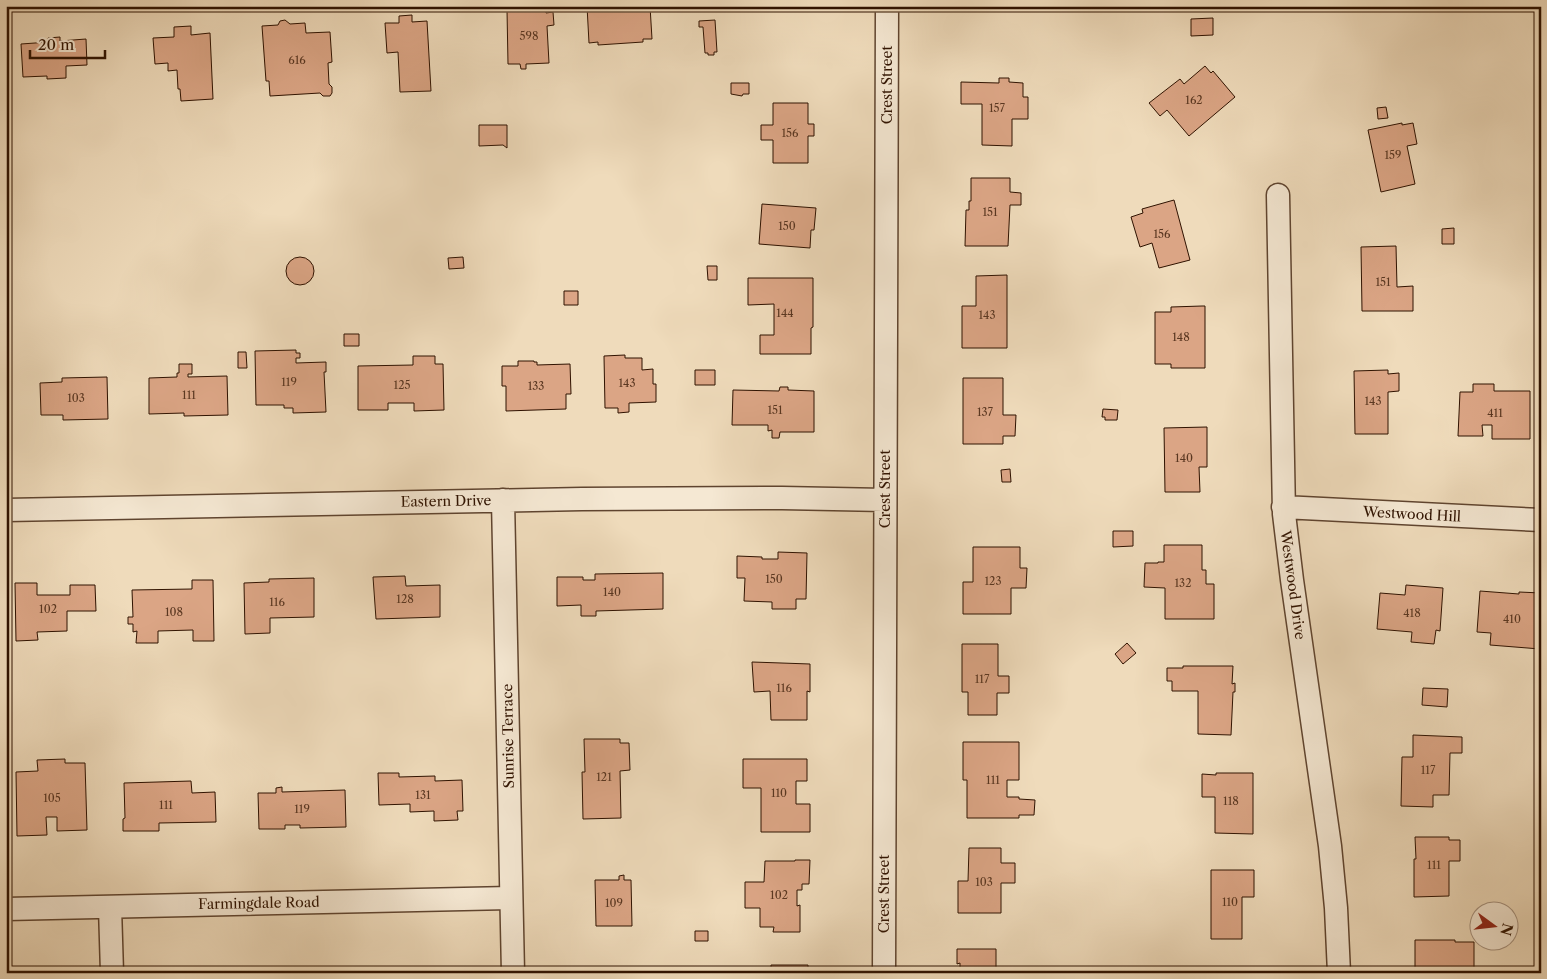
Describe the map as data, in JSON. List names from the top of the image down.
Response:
{
  "streets": {
    "street": [
      "Crest Street",
      "Eastern Drive",
      "Westwood Hill",
      "Westwood Drive",
      "Sunrise Terrace",
      "Farmingdale Road"
    ]
  },
  "crossings": [
    ["Crest Street", "Eastern Drive"],
    ["Eastern Drive", "Sunrise Terrace"],
    ["Westwood Hill", "Westwood Drive"],
    ["Sunrise Terrace", "Farmingdale Road"]
  ],
  "house_numbers": [
    "598",
    "616",
    "162",
    "157",
    "156",
    "159",
    "151",
    "150",
    "156",
    "151",
    "144",
    "143",
    "148",
    "119",
    "143",
    "125",
    "133",
    "111",
    "103",
    "143",
    "151",
    "137",
    "411",
    "140",
    "150",
    "123",
    "132",
    "140",
    "128",
    "116",
    "102",
    "108",
    "418",
    "410",
    "117",
    "116",
    "117",
    "121",
    "111",
    "110",
    "131",
    "105",
    "118",
    "111",
    "119",
    "111",
    "103",
    "102",
    "110",
    "109"
  ],
  "scale_bar": "20 m",
  "north": "right"
}
